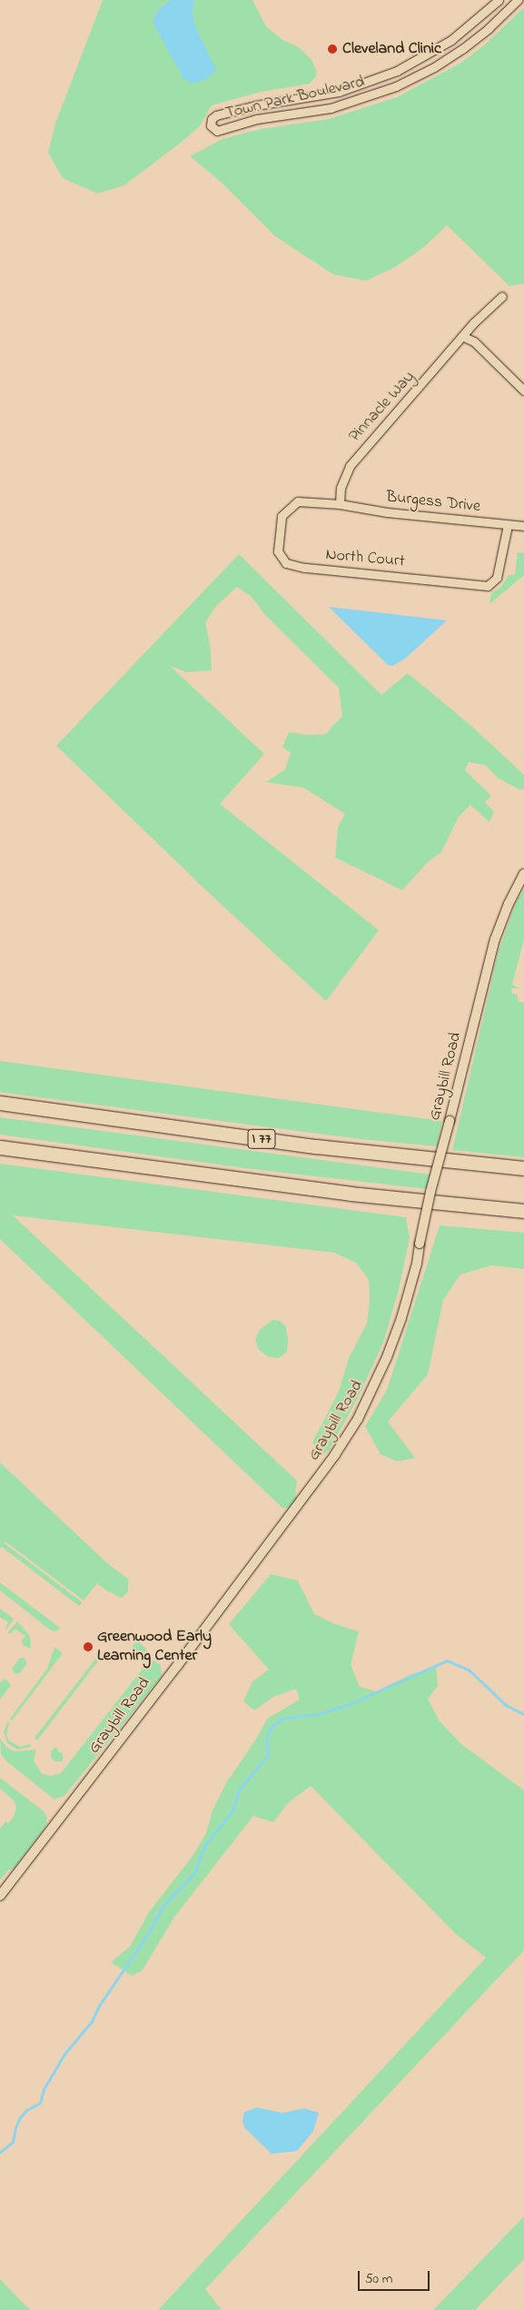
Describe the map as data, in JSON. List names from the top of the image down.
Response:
{
  "streets": {
    "highway": ["I 77"],
    "street": [
      "Town Park Boulevard",
      "Pinnacle Way",
      "Burgess Drive",
      "North Court",
      "Graybill Road"
    ]
  },
  "crossings": [
    ["Pinnacle Way", "Burgess Drive"],
    ["Pinnacle Way", "North Court"],
    ["Burgess Drive", "North Court"]
  ],
  "places": ["Cleveland Clinic", "Greenwood Early Learning Center"],
  "scale_bar": "50 m"
}
